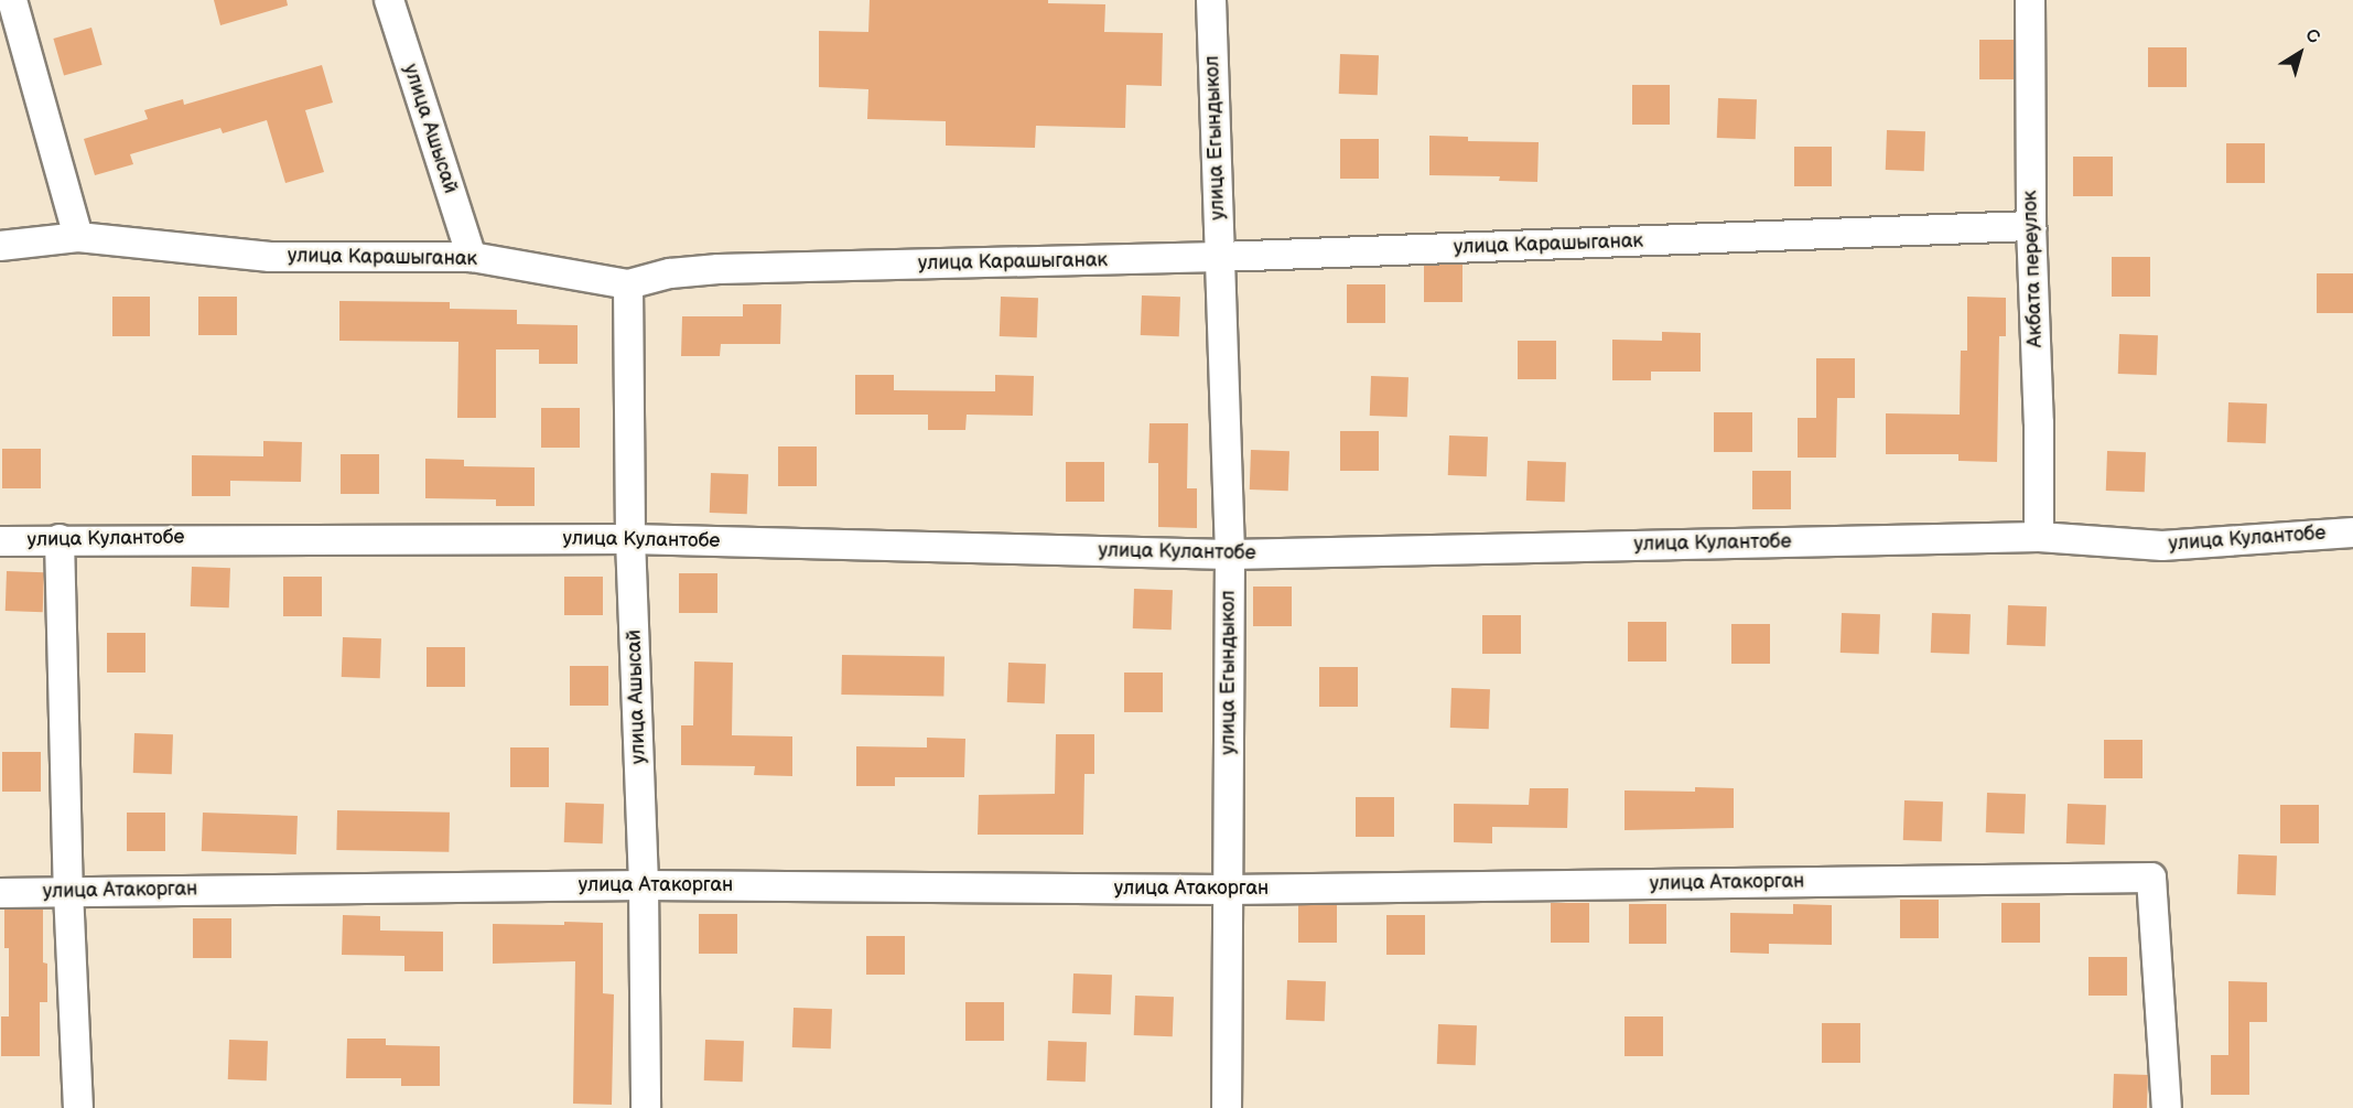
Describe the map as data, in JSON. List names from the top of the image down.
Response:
{
  "streets": {
    "street": [
      "улица Ашысай",
      "улица Егындыкол",
      "улица Карашыганак",
      "Акбата переулок",
      "улица Кулантобе",
      "улица Атакорган"
    ]
  },
  "crossings": [
    ["улица Ашысай", "улица Карашыганак"],
    ["улица Ашысай", "улица Кулантобе"],
    ["улица Ашысай", "улица Атакорган"],
    ["улица Егындыкол", "улица Карашыганак"],
    ["улица Егындыкол", "улица Кулантобе"],
    ["улица Егындыкол", "улица Атакорган"],
    ["улица Карашыганак", "Акбата переулок"],
    ["Акбата переулок", "улица Кулантобе"]
  ],
  "north": "top right"
}
